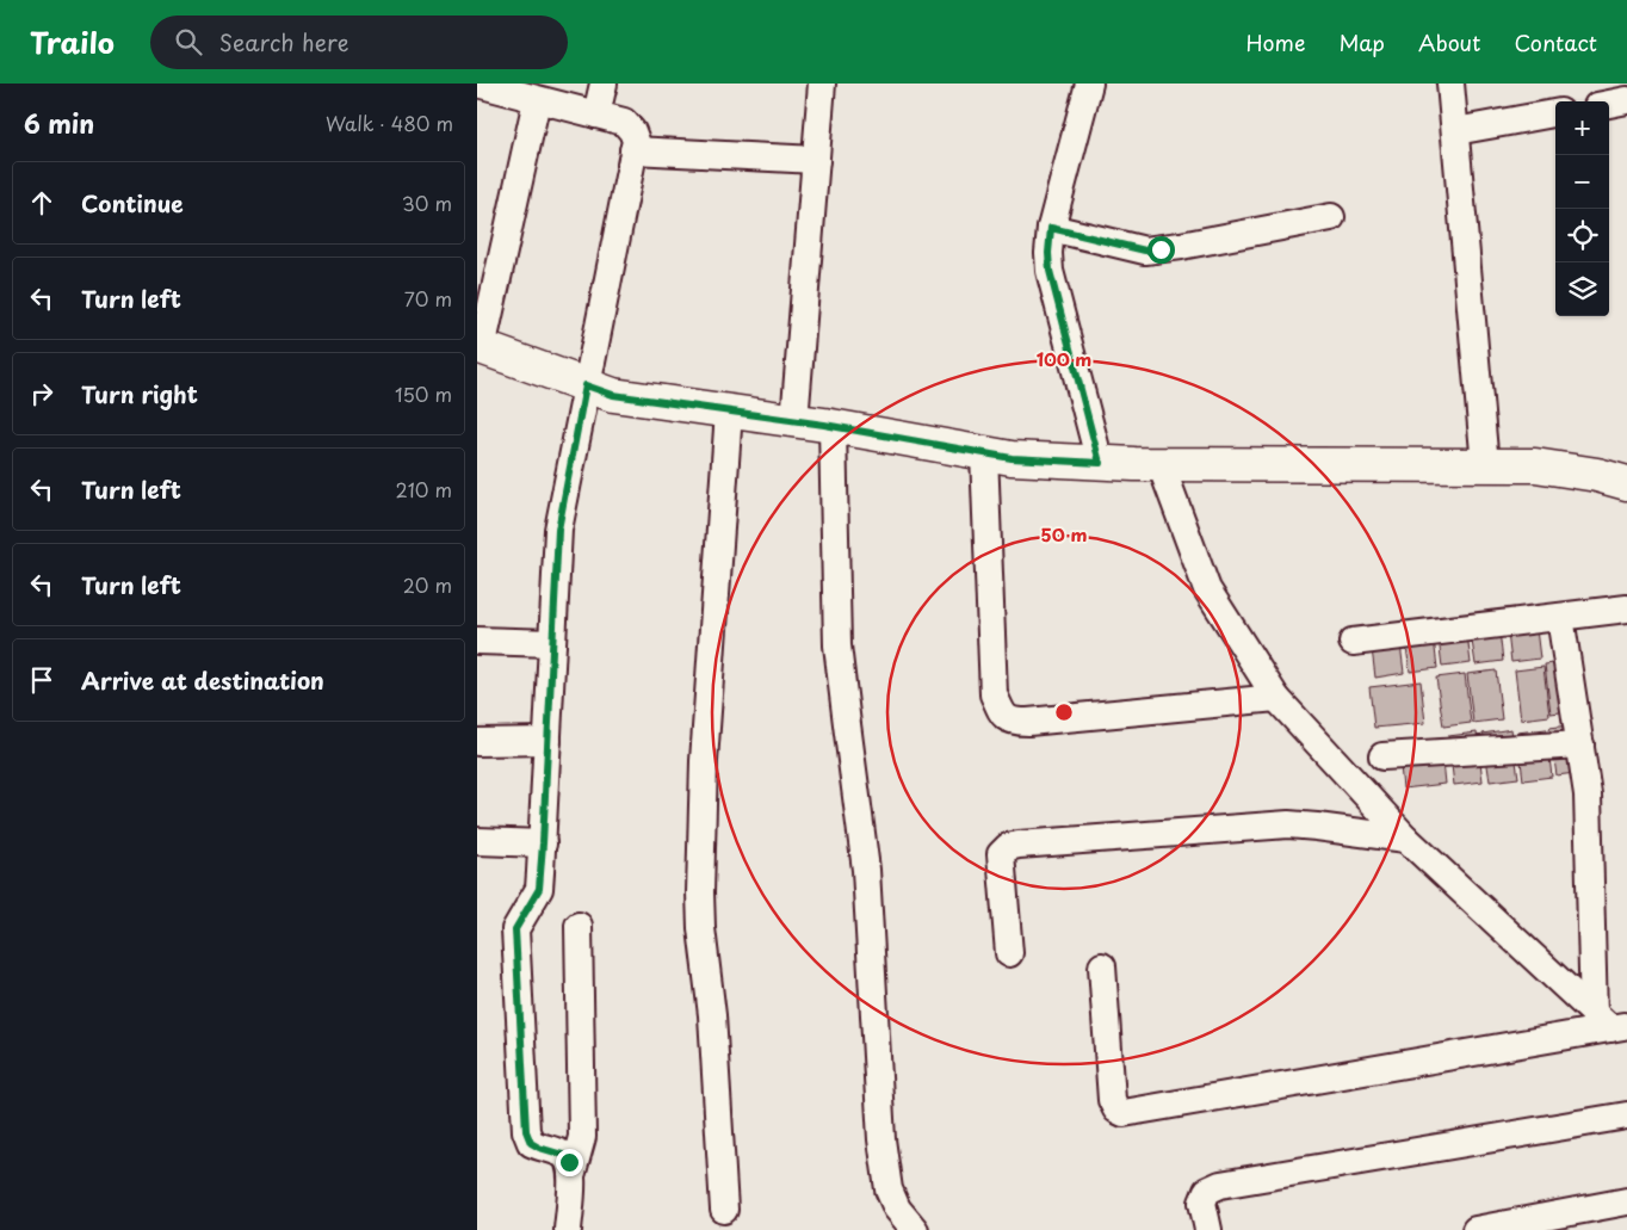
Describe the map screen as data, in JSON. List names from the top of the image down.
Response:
{
  "page": {
    "header": "Trailo",
    "search": "Search here",
    "nav": [
      "Home",
      "Map",
      "About",
      "Contact"
    ],
    "heading": ["6 min", "Walk · 480 m"],
    "map_buttons": ["+", "−"],
    "list": [
      ["Continue", "30 m"],
      ["Turn left", "70 m"],
      ["Turn right", "150 m"],
      ["Turn left", "210 m"],
      ["Turn left", "20 m"],
      "Arrive at destination"
    ]
  },
  "rings": ["100 m", "50 m"]
}
